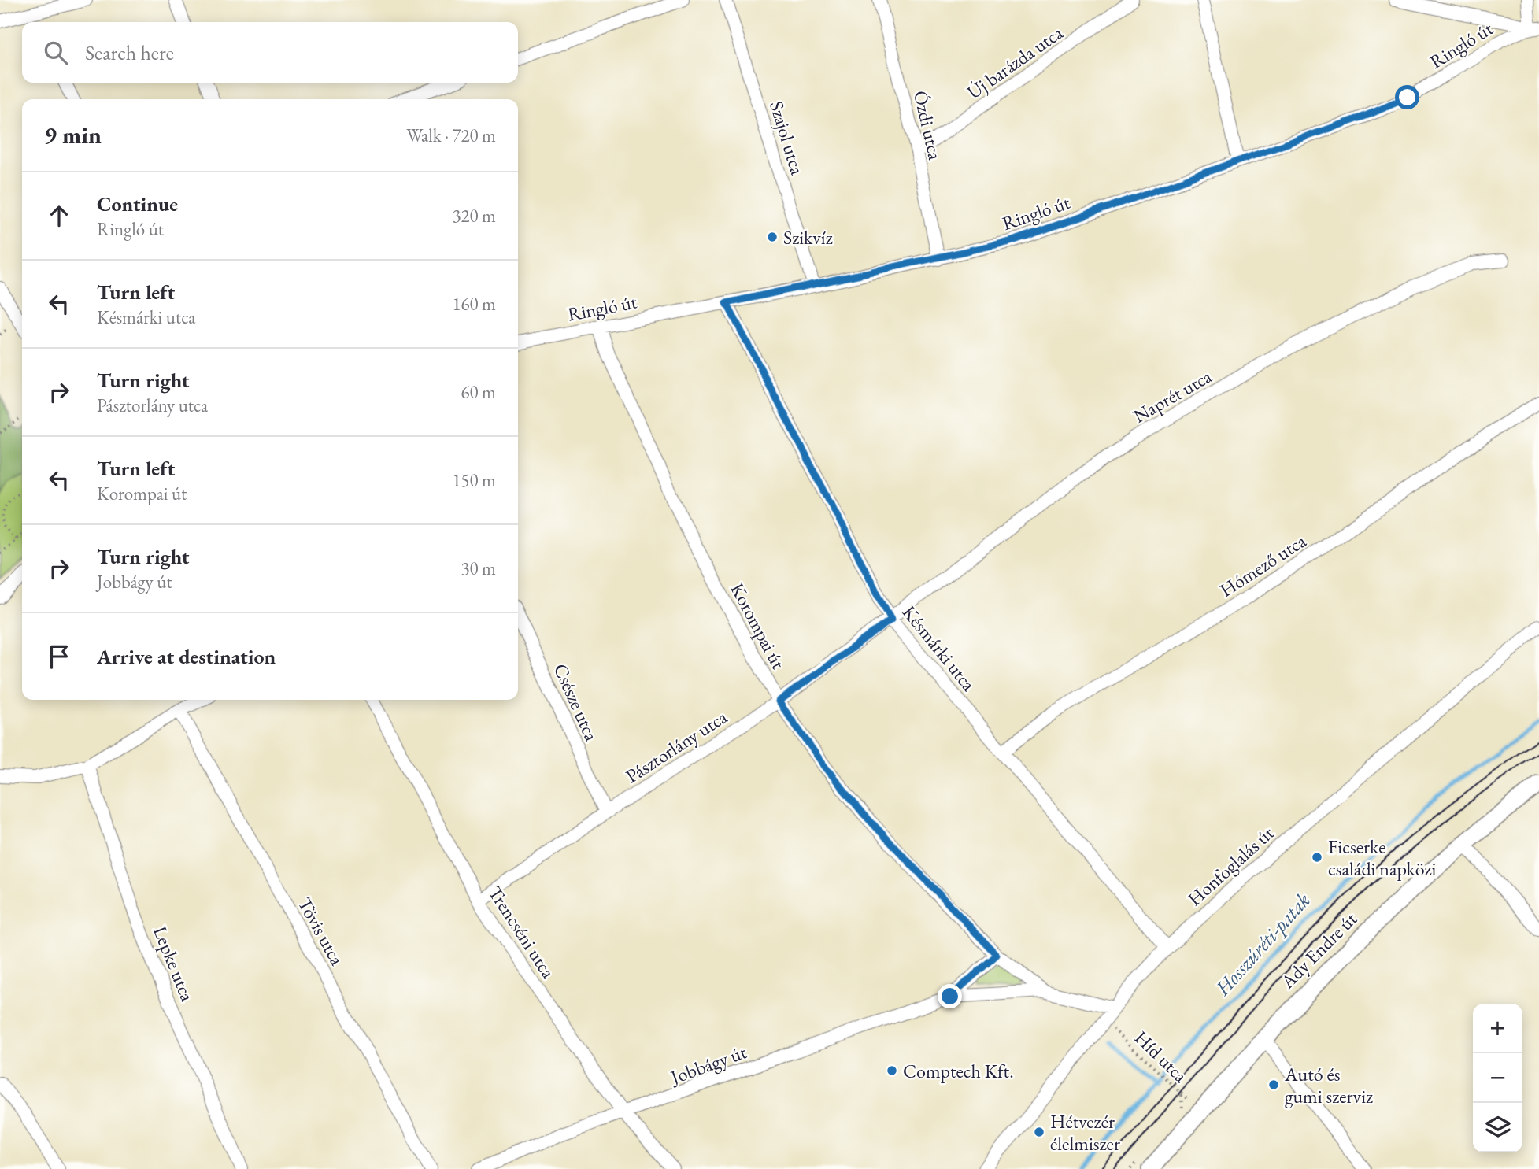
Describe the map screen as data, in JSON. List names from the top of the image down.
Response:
{
  "streets": {
    "street": [
      "Ringló út",
      "Új barázda utca",
      "Ózdi utca",
      "Szajol utca",
      "Naprét utca",
      "Hómező utca",
      "Korompai út",
      "Késmárki utca",
      "Csésze utca",
      "Pásztorlány utca",
      "Honfoglalás út",
      "Tövis utca",
      "Trencséni utca",
      "Ady Endre út",
      "Lepke utca",
      "Jobbágy út"
    ],
    "path": ["Híd utca"]
  },
  "crossings": [
    ["Ringló út", "Ózdi utca"],
    ["Ringló út", "Szajol utca"],
    ["Ringló út", "Korompai út"],
    ["Ringló út", "Késmárki utca"],
    ["Új barázda utca", "Ózdi utca"],
    ["Naprét utca", "Késmárki utca"],
    ["Naprét utca", "Pásztorlány utca"],
    ["Hómező utca", "Késmárki utca"],
    ["Korompai út", "Pásztorlány utca"],
    ["Korompai út", "Jobbágy út"],
    ["Késmárki utca", "Pásztorlány utca"],
    ["Késmárki utca", "Honfoglalás út"],
    ["Csésze utca", "Pásztorlány utca"],
    ["Pásztorlány utca", "Trencséni utca"],
    ["Honfoglalás út", "Híd utca"],
    ["Honfoglalás út", "Jobbágy út"],
    ["Trencséni utca", "Jobbágy út"],
    ["Ady Endre út", "Híd utca"]
  ],
  "water": ["Hosszúréti-patak"],
  "places": [
    "Szikvíz",
    "Ficserke családi napközi",
    "Comptech Kft.",
    "Autó és gumi szerviz",
    "Hétvezér élelmiszer"
  ],
  "page": {
    "search": "Search here",
    "heading": ["9 min", "Walk · 720 m"],
    "list": [
      ["Continue", "Ringló út", "320 m"],
      ["Turn left", "Késmárki utca", "160 m"],
      ["Turn right", "Pásztorlány utca", "60 m"],
      ["Turn left", "Korompai út", "150 m"],
      ["Turn right", "Jobbágy út", "30 m"],
      "Arrive at destination"
    ],
    "map_buttons": ["+", "−"]
  }
}
